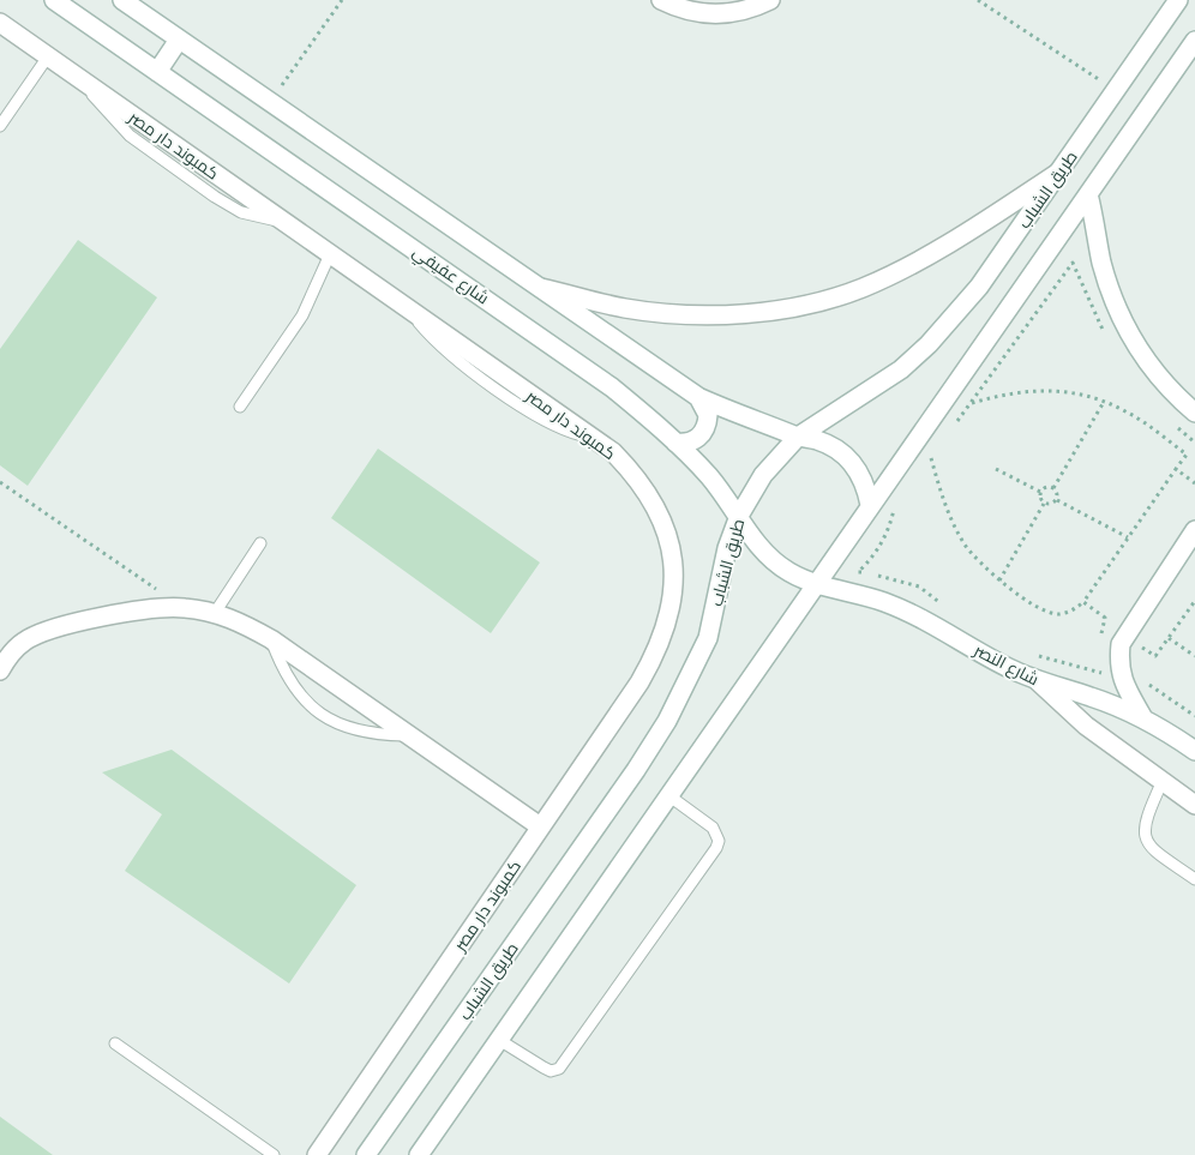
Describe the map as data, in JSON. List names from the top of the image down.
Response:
{
  "streets": {
    "street": [
      "كمبوند دار مصر",
      "طريق الشباب",
      "شارع عفيفي",
      "شارع النصر"
    ]
  },
  "crossings": [
    ["طريق الشباب", "شارع عفيفي"],
    ["طريق الشباب", "شارع النصر"],
    ["شارع عفيفي", "شارع النصر"]
  ]
}
